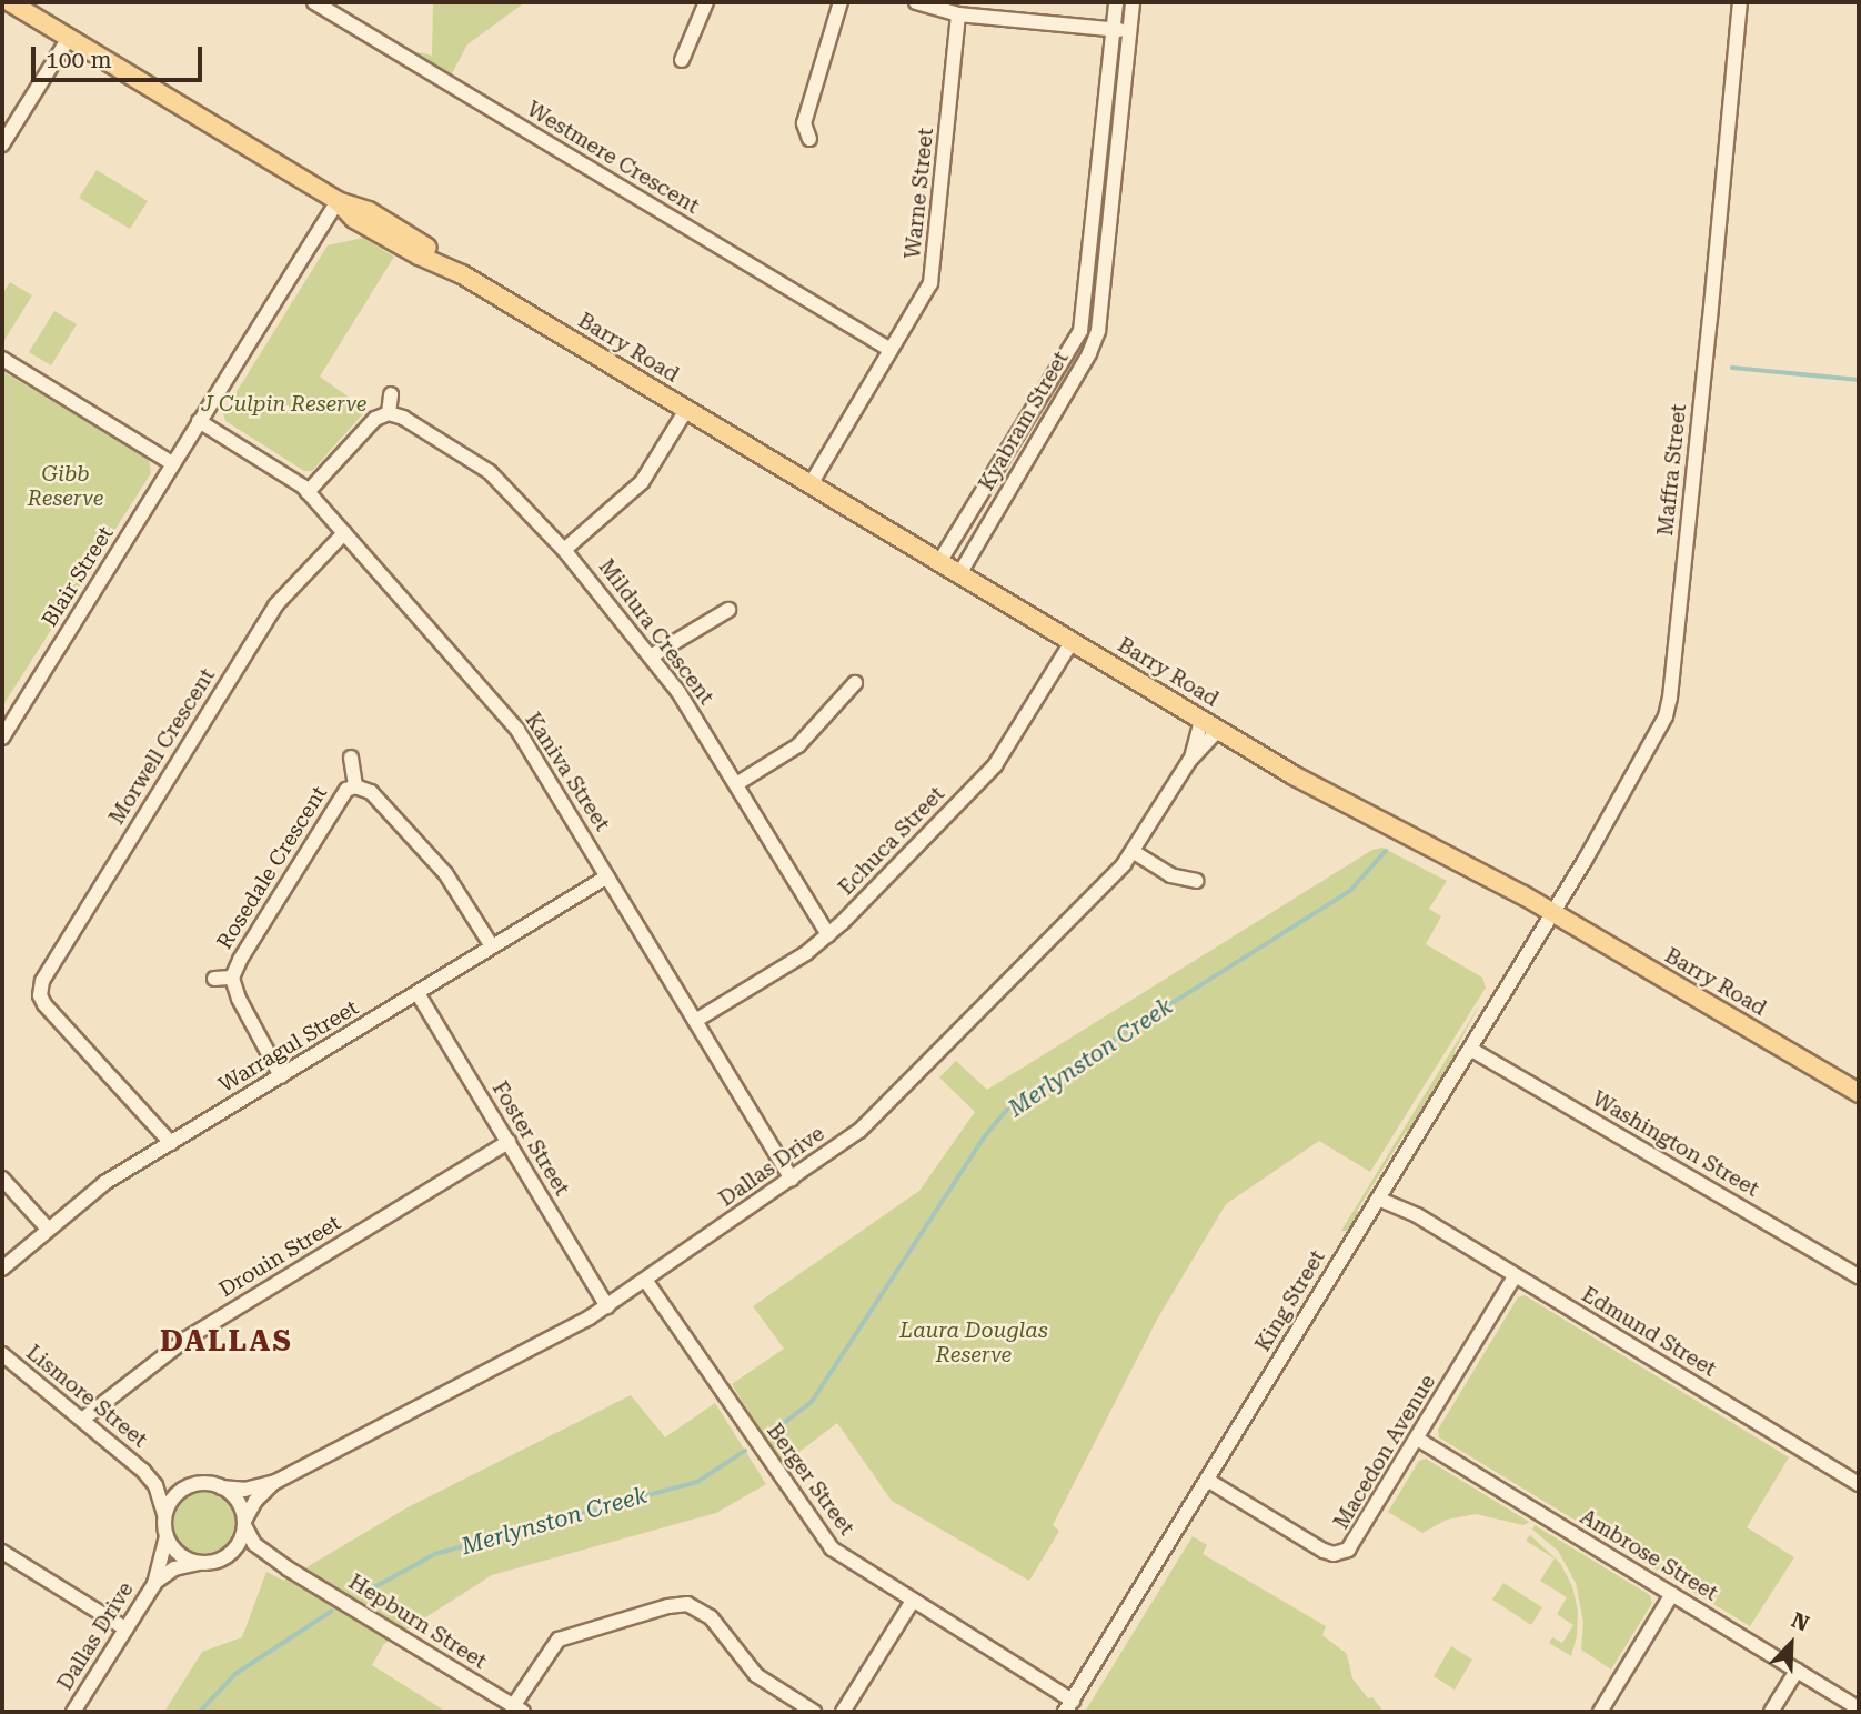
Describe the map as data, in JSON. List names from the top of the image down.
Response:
{
  "streets": {
    "main road": ["Barry Road"],
    "street": [
      "Westmere Crescent",
      "Warne Street",
      "Kyabram Street",
      "Maffra Street",
      "Blair Street",
      "Mildura Crescent",
      "Morwell Crescent",
      "Kaniva Street",
      "Echuca Street",
      "Rosedale Crescent",
      "Warragul Street",
      "Foster Street",
      "Washington Street",
      "Dallas Drive",
      "Drouin Street",
      "King Street",
      "Edmund Street",
      "Lismore Street",
      "Macedon Avenue",
      "Berger Street",
      "Ambrose Street",
      "Hepburn Street"
    ]
  },
  "crossings": [
    ["Westmere Crescent", "Warne Street"],
    ["Warne Street", "Barry Road"],
    ["Barry Road", "Kyabram Street"],
    ["Barry Road", "Maffra Street"],
    ["Barry Road", "Blair Street"],
    ["Barry Road", "Echuca Street"],
    ["Barry Road", "Dallas Drive"],
    ["Barry Road", "King Street"],
    ["Maffra Street", "King Street"],
    ["Blair Street", "Kaniva Street"],
    ["Mildura Crescent", "Echuca Street"],
    ["Morwell Crescent", "Kaniva Street"],
    ["Morwell Crescent", "Warragul Street"],
    ["Kaniva Street", "Echuca Street"],
    ["Kaniva Street", "Warragul Street"],
    ["Kaniva Street", "Dallas Drive"],
    ["Rosedale Crescent", "Warragul Street"],
    ["Warragul Street", "Foster Street"],
    ["Foster Street", "Dallas Drive"],
    ["Foster Street", "Drouin Street"],
    ["Washington Street", "King Street"],
    ["Dallas Drive", "Lismore Street"],
    ["Dallas Drive", "Berger Street"],
    ["Dallas Drive", "Hepburn Street"],
    ["Drouin Street", "Lismore Street"],
    ["King Street", "Edmund Street"],
    ["King Street", "Macedon Avenue"],
    ["King Street", "Berger Street"],
    ["Edmund Street", "Macedon Avenue"],
    ["Lismore Street", "Hepburn Street"],
    ["Macedon Avenue", "Ambrose Street"]
  ],
  "districts": ["DALLAS"],
  "water": ["Merlynston Creek"],
  "parks": ["J Culpin Reserve", "Gibb Reserve", "Laura Douglas Reserve"],
  "scale_bar": "100 m",
  "north": "top right"
}
